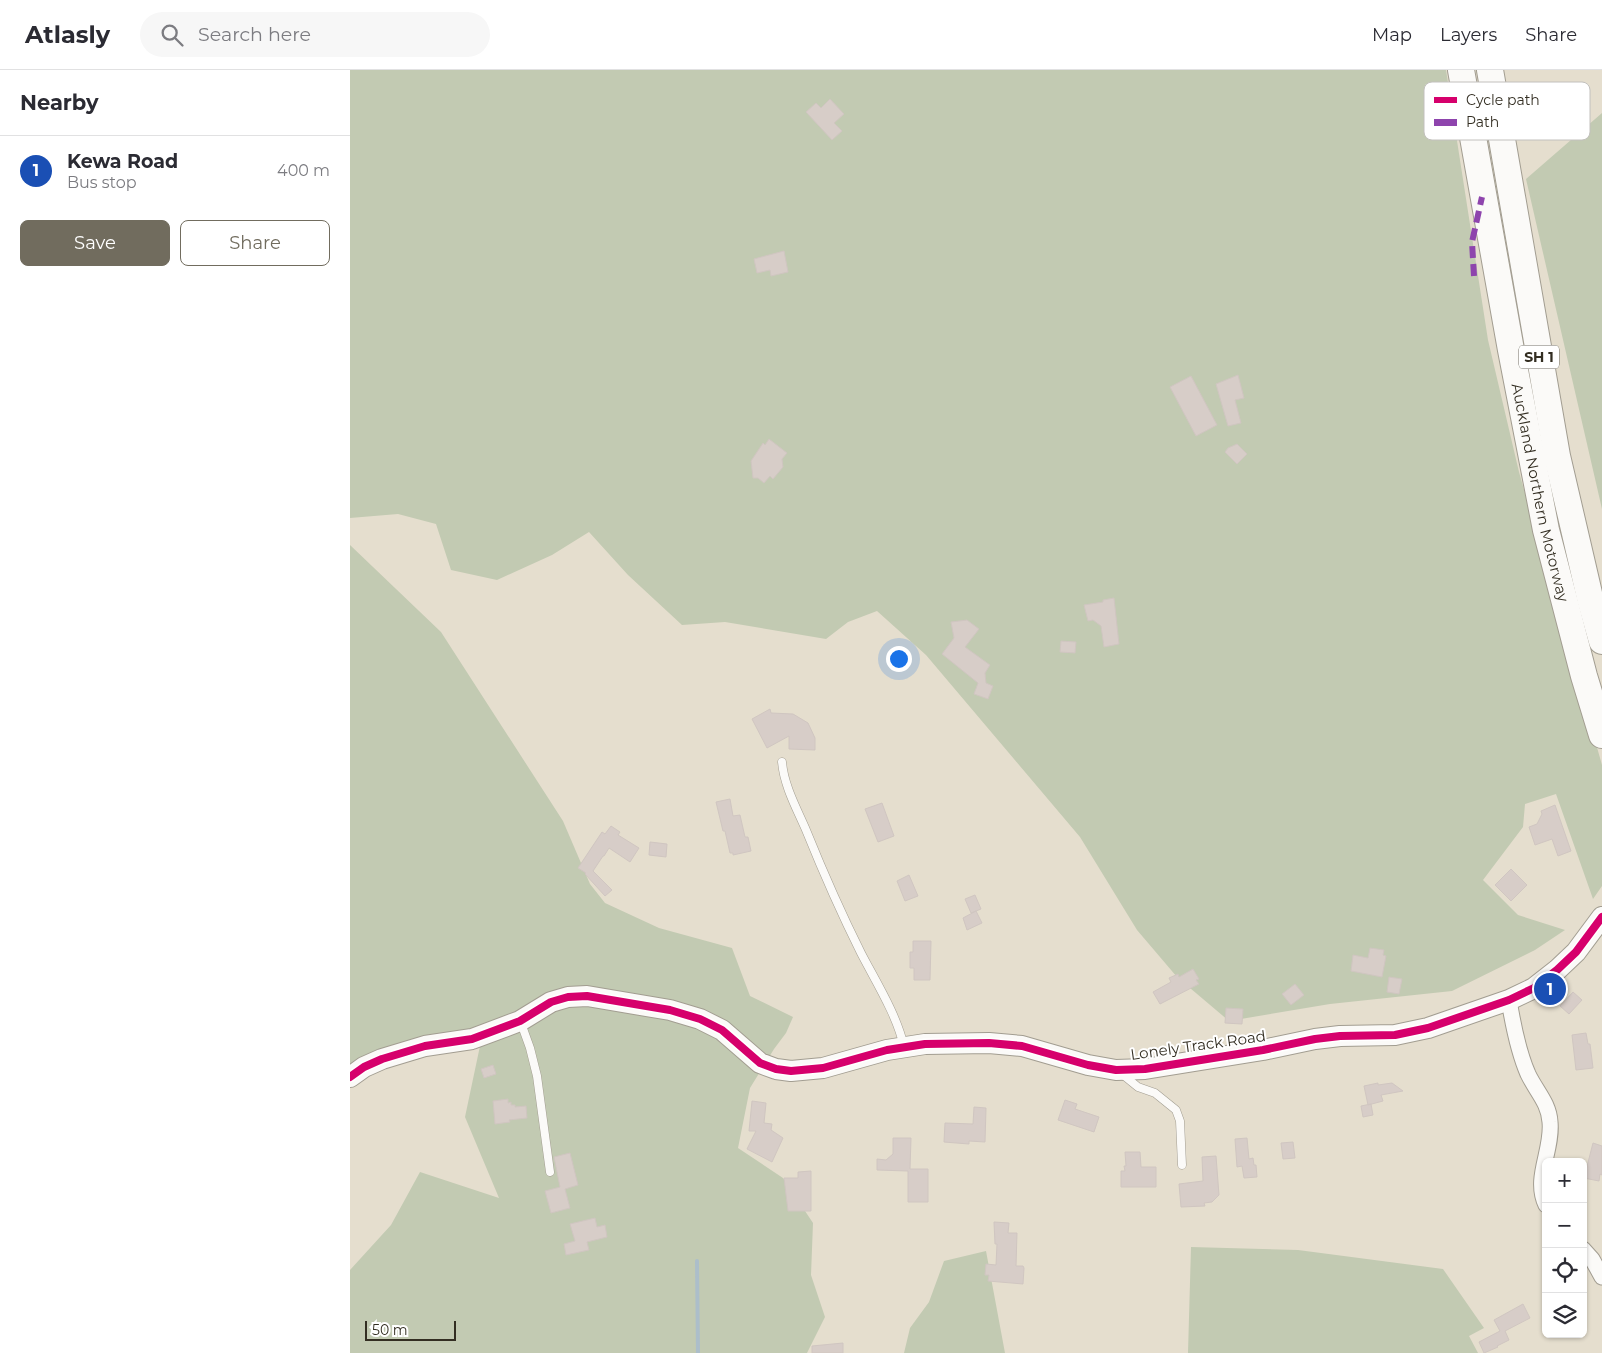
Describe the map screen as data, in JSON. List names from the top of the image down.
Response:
{
  "streets": {
    "highway": ["SH 1", "Auckland Northern Motorway"],
    "street": ["Lonely Track Road"]
  },
  "legend": ["Cycle path", "Path"],
  "scale_bar": "50 m",
  "page": {
    "header": "Atlasly",
    "search": "Search here",
    "nav": ["Map", "Layers", "Share"],
    "heading": "Nearby",
    "list": [
      {
        "mark": "1",
        "name": "Kewa Road",
        "note": "Bus stop",
        "value": "400 m"
      }
    ],
    "buttons": ["Save", "Share"],
    "pins": "1",
    "map_buttons": ["+", "−"],
    "scale": "50 m"
  }
}
